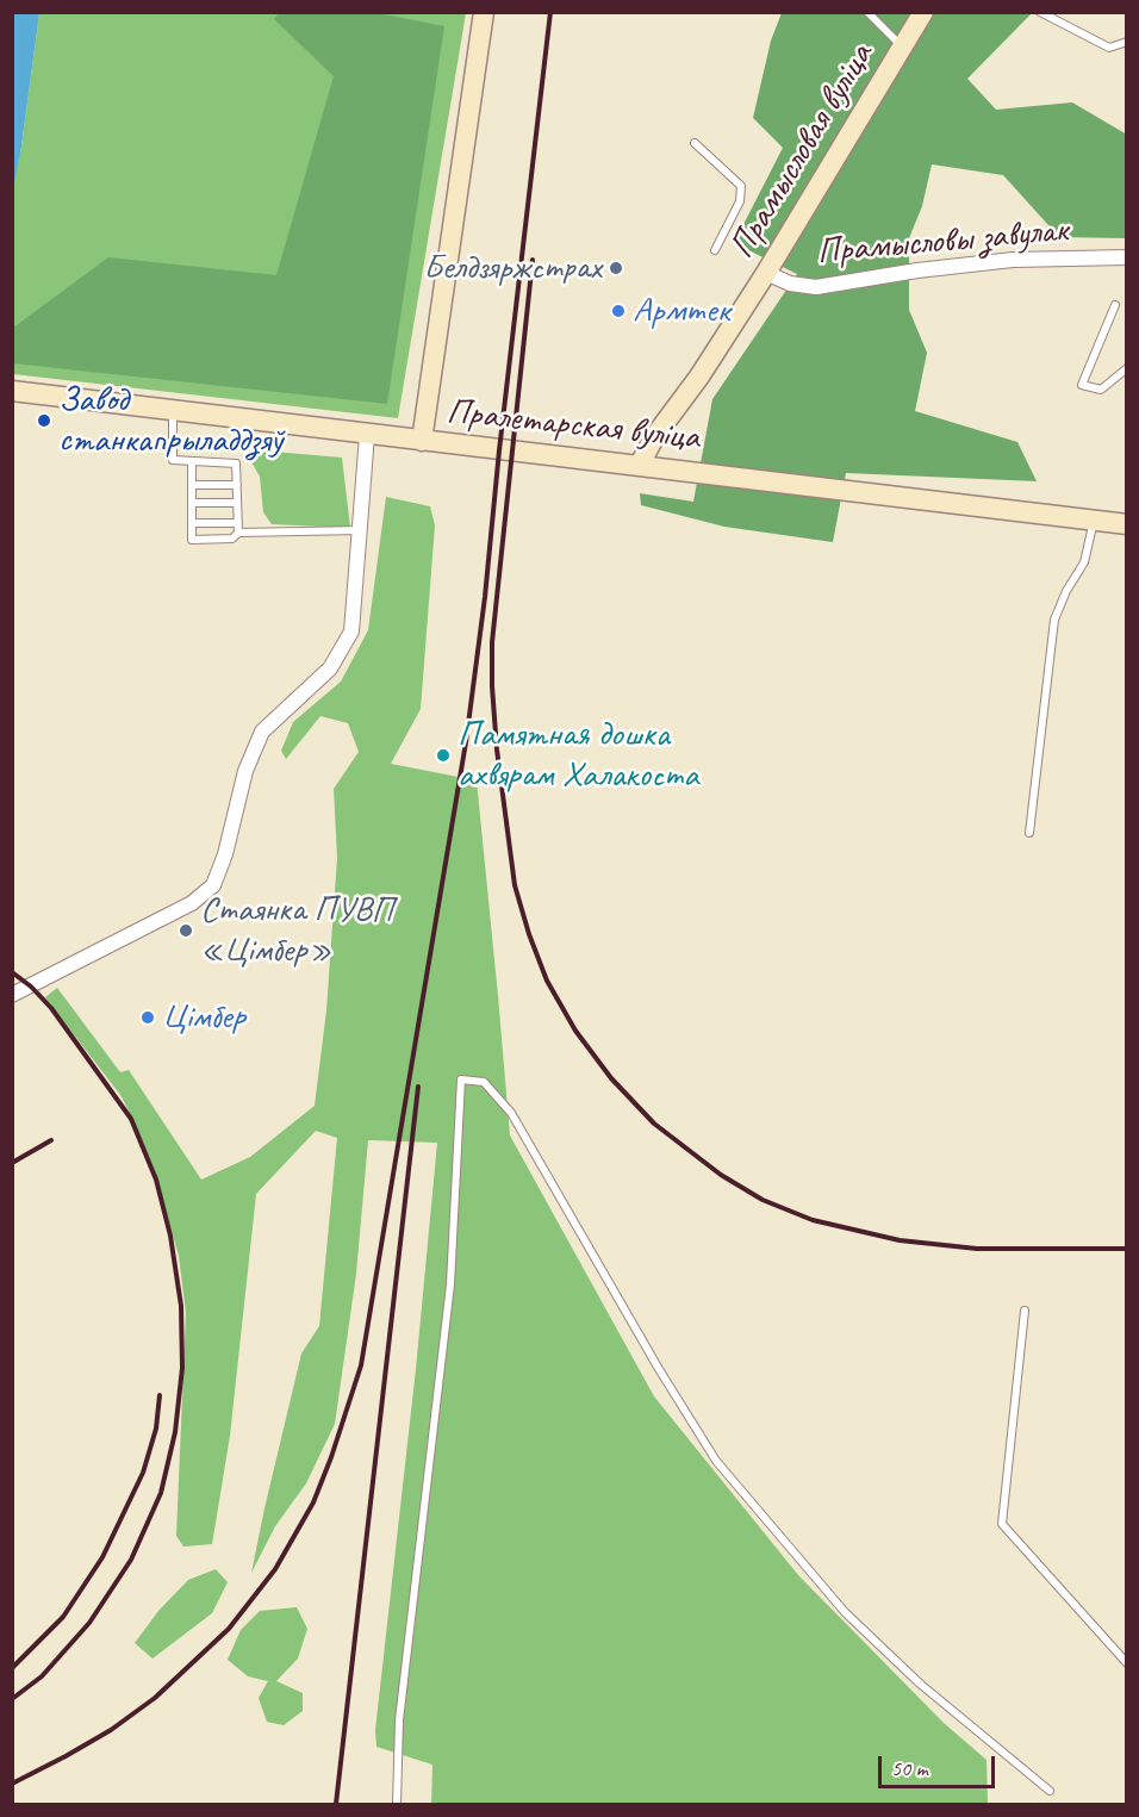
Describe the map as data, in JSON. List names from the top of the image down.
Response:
{
  "streets": {
    "main road": ["Прамысловая вуліца", "Пралетарская вуліца"],
    "street": ["Прамысловы завулак"]
  },
  "crossings": [
    ["Прамысловая вуліца", "Прамысловы завулак"],
    ["Прамысловая вуліца", "Пралетарская вуліца"]
  ],
  "places": [
    "Белдзяржстрах",
    "Армтек",
    "Завод станкапрыладдзяў",
    "Памятная дошка ахвярам Халакоста",
    "Стаянка ПУВП «Цімбер»",
    "Цімбер"
  ],
  "scale_bar": "50 m"
}
